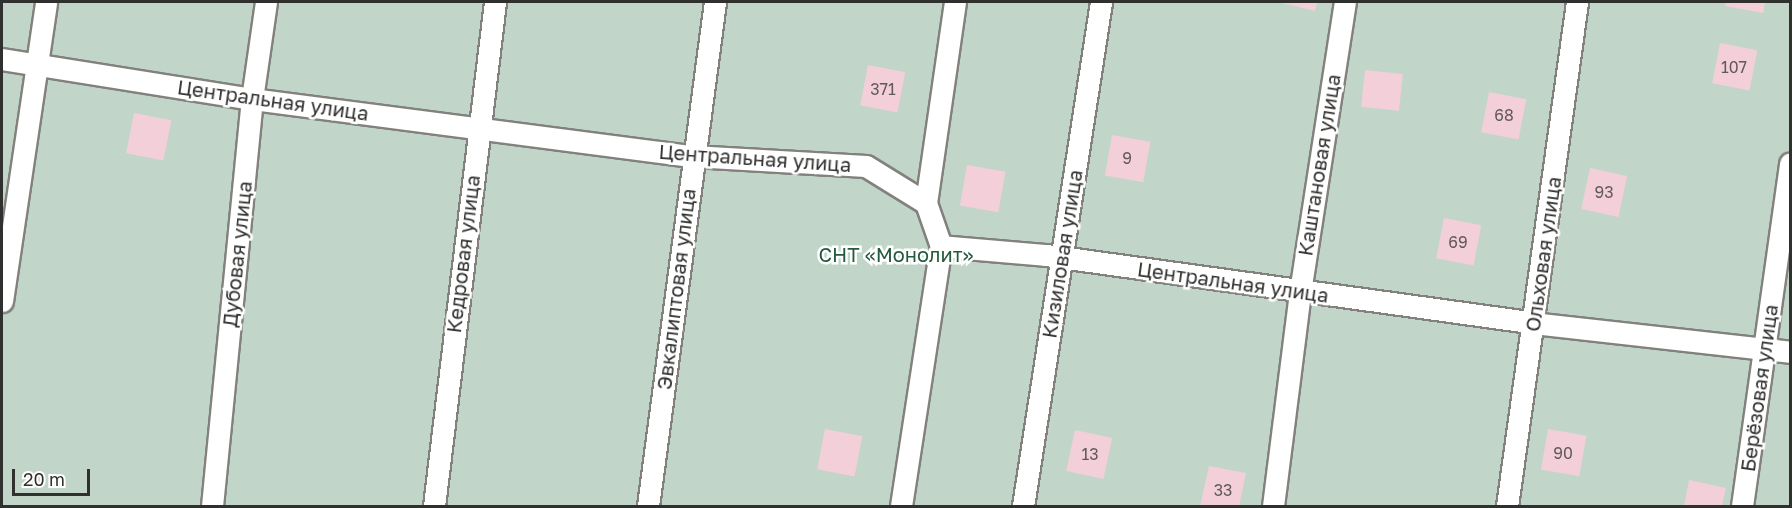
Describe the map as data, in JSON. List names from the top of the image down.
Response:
{
  "streets": {
    "street": [
      "Центральная улица",
      "Каштановая улица",
      "Дубовая улица",
      "Кедровая улица",
      "Кизиловая улица",
      "Ольховая улица",
      "Эвкалиптовая улица",
      "Берёзовая улица"
    ]
  },
  "crossings": [
    ["Центральная улица", "Каштановая улица"],
    ["Центральная улица", "Дубовая улица"],
    ["Центральная улица", "Кедровая улица"],
    ["Центральная улица", "Кизиловая улица"],
    ["Центральная улица", "Ольховая улица"],
    ["Центральная улица", "Эвкалиптовая улица"],
    ["Центральная улица", "Берёзовая улица"]
  ],
  "parks": ["СНТ «Монолит»"],
  "house_numbers": [
    "107",
    "371",
    "68",
    "9",
    "93",
    "69",
    "90",
    "13",
    "33"
  ],
  "scale_bar": "20 m"
}
